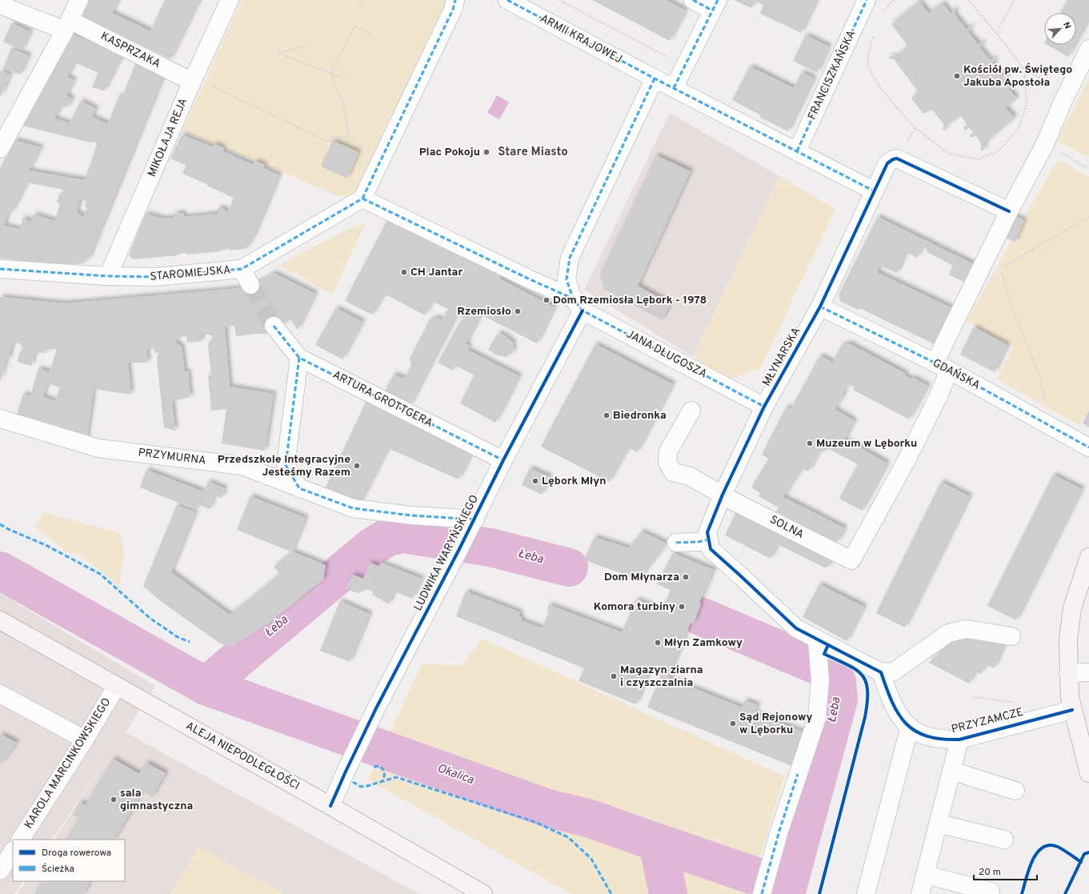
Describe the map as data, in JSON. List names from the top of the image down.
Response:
{
  "streets": {
    "main road": ["ALEJA NIEPODLEGŁOŚCI"],
    "street": [
      "ARMII KRAJOWEJ",
      "KASPRZAKA",
      "FRANCISZKAŃSKA",
      "MIKOŁAJA REJA",
      "STAROMIEJSKA",
      "JANA DŁUGOSZA",
      "MŁYNARSKA",
      "GDAŃSKA",
      "ARTURA GROTTGERA",
      "PRZYMURNA",
      "SOLNA",
      "LUDWIKA WARYŃSKIEGO",
      "PRZYZAMCZE",
      "KAROLA MARCINKOWSKIEGO"
    ]
  },
  "crossings": [
    ["KASPRZAKA", "MIKOŁAJA REJA"],
    ["MIKOŁAJA REJA", "STAROMIEJSKA"],
    ["STAROMIEJSKA", "JANA DŁUGOSZA"],
    ["JANA DŁUGOSZA", "MŁYNARSKA"],
    ["JANA DŁUGOSZA", "LUDWIKA WARYŃSKIEGO"],
    ["MŁYNARSKA", "GDAŃSKA"],
    ["MŁYNARSKA", "SOLNA"],
    ["GDAŃSKA", "SOLNA"],
    ["ARTURA GROTTGERA", "LUDWIKA WARYŃSKIEGO"],
    ["PRZYMURNA", "LUDWIKA WARYŃSKIEGO"],
    ["LUDWIKA WARYŃSKIEGO", "ALEJA NIEPODLEGŁOŚCI"],
    ["ALEJA NIEPODLEGŁOŚCI", "KAROLA MARCINKOWSKIEGO"]
  ],
  "districts": ["Stare Miasto"],
  "water": ["Łeba", "Okalica"],
  "places": [
    "Kościół pw. Świętego Jakuba Apostoła",
    "Plac Pokoju",
    "CH Jantar",
    "Dom Rzemiosła Lębork - 1978",
    "Rzemiosło",
    "Biedronka",
    "Muzeum w Lęborku",
    "Przedszkole Integracyjne Jesteśmy Razem",
    "Lębork Młyn",
    "Dom Młynarza",
    "Komora turbiny",
    "Młyn Zamkowy",
    "Magazyn ziarna i czyszczalnia",
    "Sąd Rejonowy w Lęborku",
    "sala gimnastyczna"
  ],
  "legend": ["Droga rowerowa", "Ścieżka"],
  "scale_bar": "20 m",
  "north": "top right"
}
